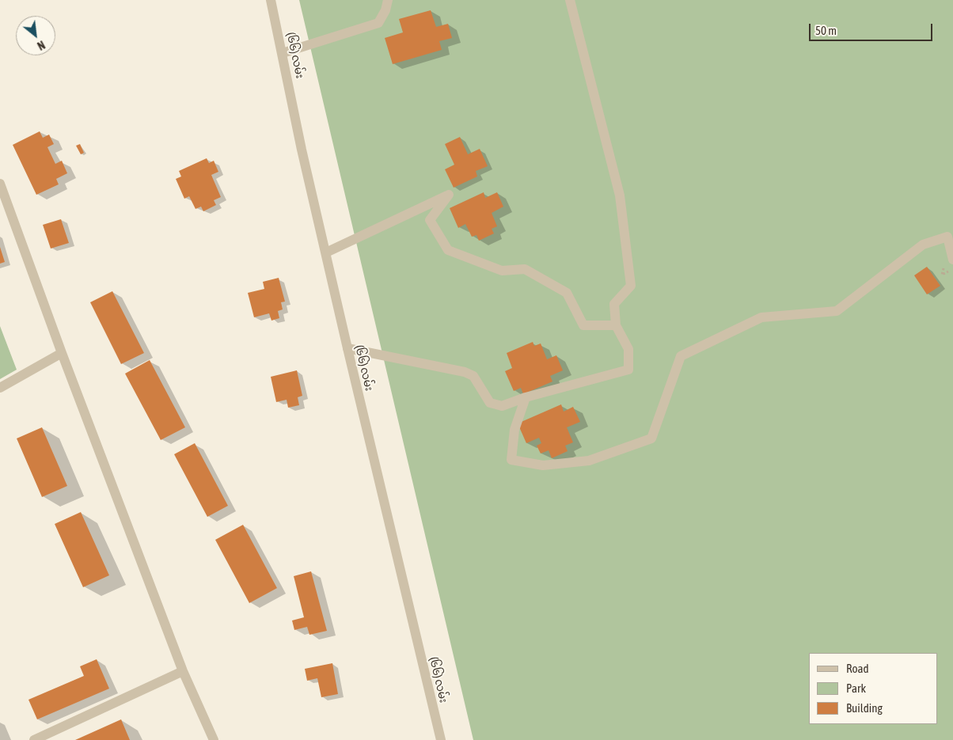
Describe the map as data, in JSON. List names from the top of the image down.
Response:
{
  "streets": {
    "street": ["(၆၆) လမ်း"]
  },
  "legend": ["Road", "Park", "Building"],
  "scale_bar": "50 m",
  "north": "bottom right"
}
